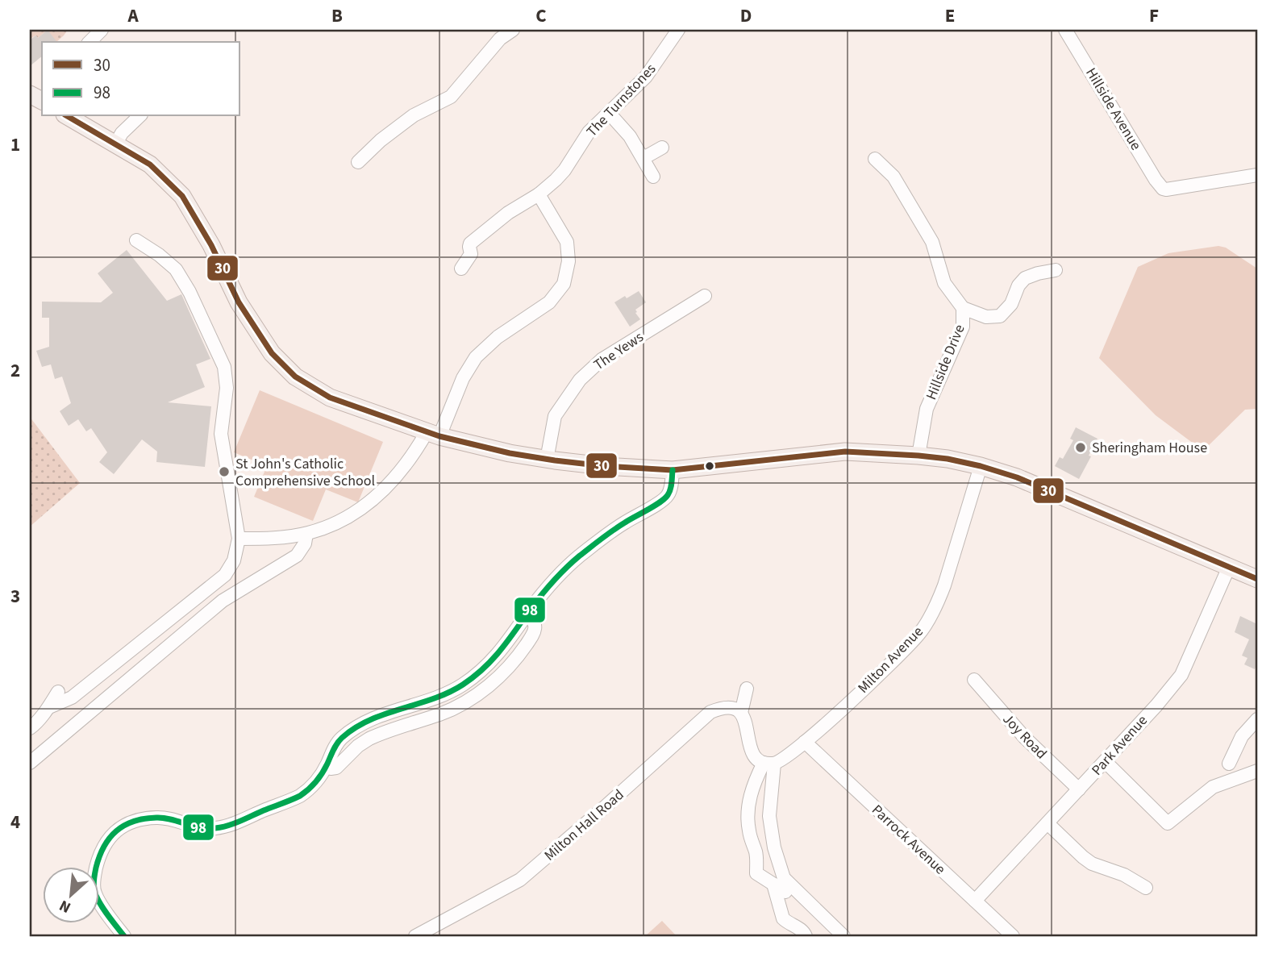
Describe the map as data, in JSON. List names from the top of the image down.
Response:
{
  "streets": {
    "street": [
      "The Turnstones",
      "Hillside Avenue",
      "The Yews",
      "Hillside Drive",
      "Milton Avenue",
      "Joy Road",
      "Park Avenue",
      "Milton Hall Road",
      "Parrock Avenue"
    ]
  },
  "crossings": [
    ["Milton Avenue", "Parrock Avenue"],
    ["Joy Road", "Park Avenue"],
    ["Park Avenue", "Parrock Avenue"]
  ],
  "places": ["Sheringham House", "St John's Catholic Comprehensive School"],
  "lines": ["transit line 30", "transit line 98"],
  "legend": ["30", "98"],
  "north": "bottom left",
  "grid": {
    "columns": [
      "A",
      "B",
      "C",
      "D",
      "E",
      "F"
    ],
    "rows": [
      "1",
      "2",
      "3",
      "4"
    ]
  }
}
